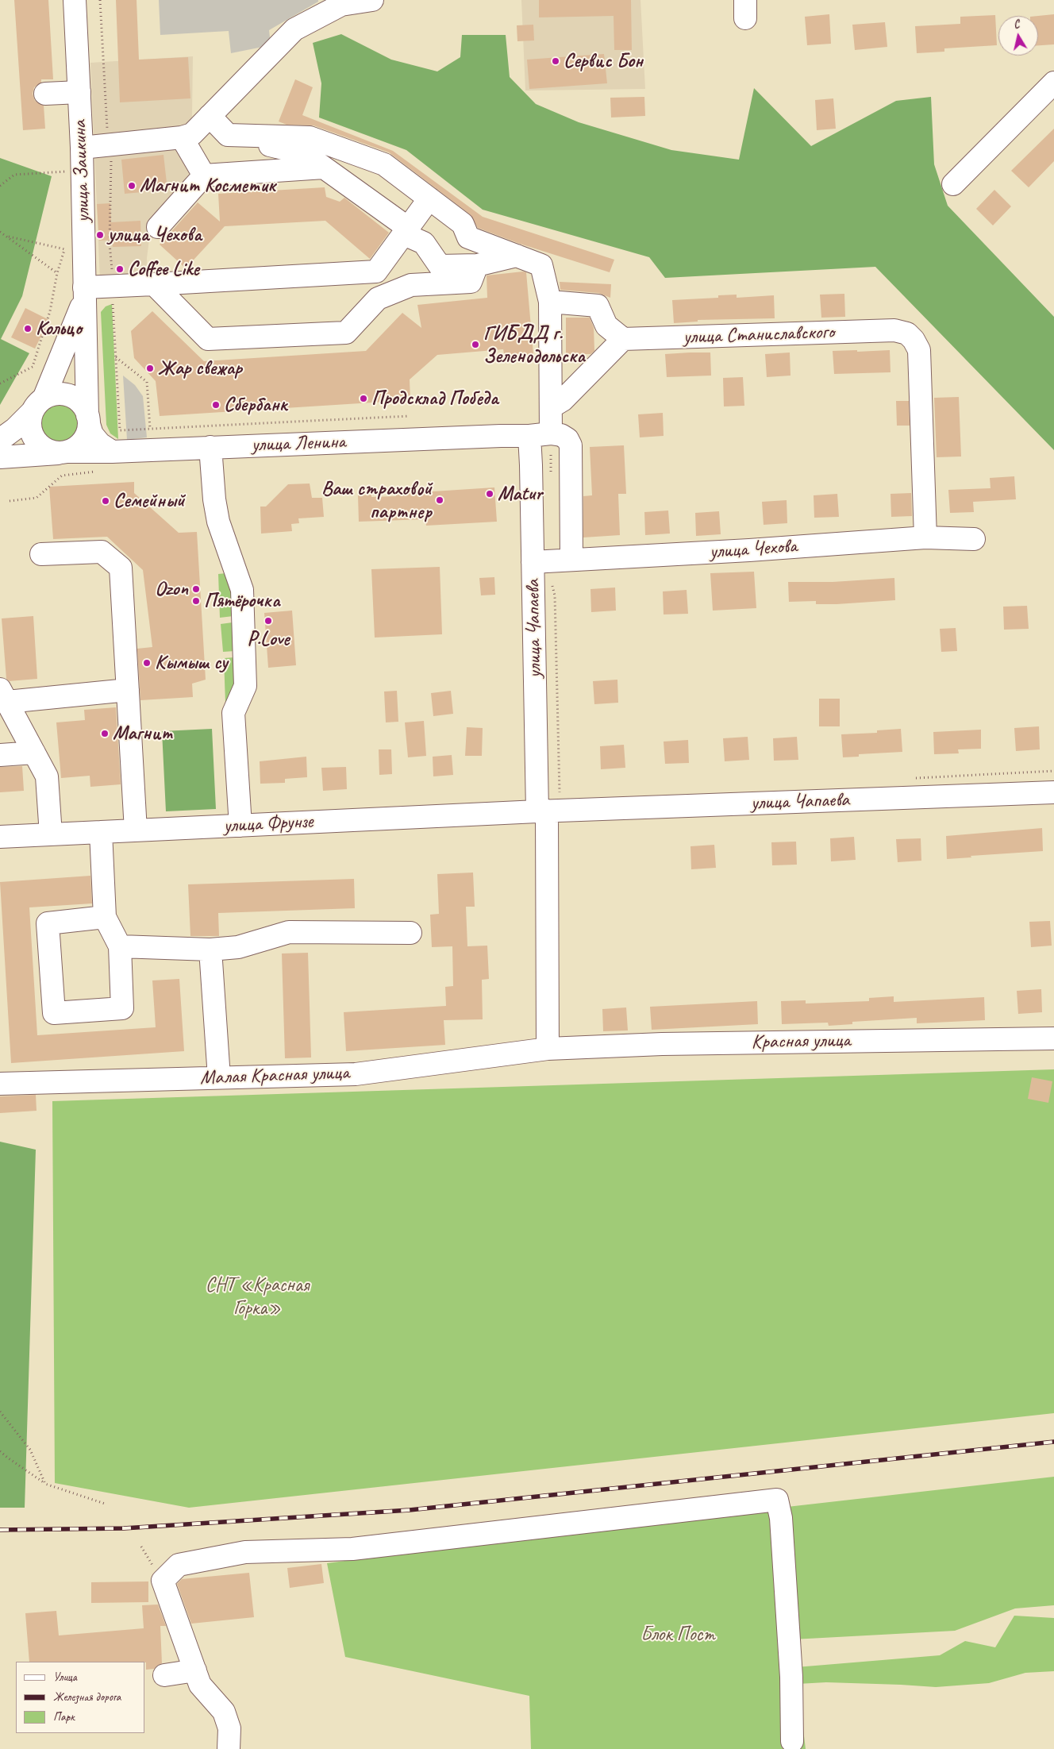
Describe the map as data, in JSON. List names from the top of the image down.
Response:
{
  "streets": {
    "street": [
      "улица Заикина",
      "улица Станиславского",
      "улица Ленина",
      "улица Чехова",
      "улица Чапаева",
      "улица Фрунзе",
      "Красная улица",
      "Малая Красная улица"
    ]
  },
  "crossings": [
    ["улица Заикина", "улица Ленина"],
    ["улица Станиславского", "улица Чехова"],
    ["улица Ленина", "улица Чапаева"],
    ["улица Чехова", "улица Чапаева"],
    ["улица Чапаева", "улица Фрунзе"],
    ["улица Чапаева", "Красная улица"],
    ["улица Чапаева", "Малая Красная улица"],
    ["Красная улица", "Малая Красная улица"]
  ],
  "parks": ["СНТ «Красная Горка»", "Блок Пост"],
  "places": [
    "Сервис Бон",
    "Магнит Косметик",
    "улица Чехова",
    "Coffee Like",
    "Кольцо",
    "ГИБДД г. Зеленодольска",
    "Жар свежар",
    "Продсклад Победа",
    "Сбербанк",
    "Matur",
    "Ваш страховой партнер",
    "Семейный",
    "Ozon",
    "Пятёрочка",
    "P.Love",
    "Кымыш су",
    "Магнит"
  ],
  "legend": ["Улица", "Железная дорога", "Парк"],
  "north": "top"
}
